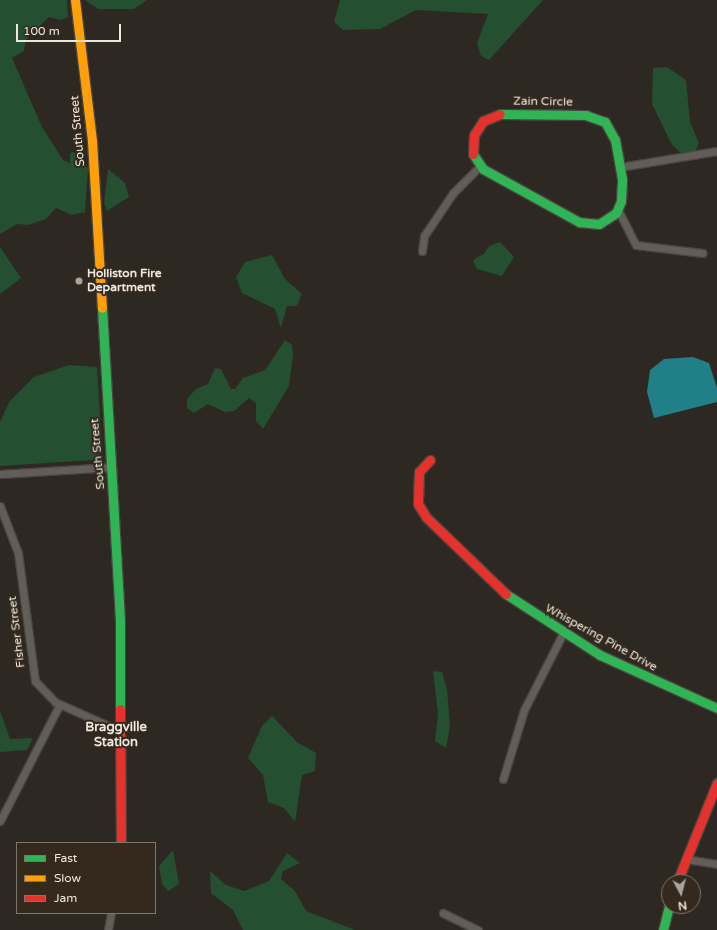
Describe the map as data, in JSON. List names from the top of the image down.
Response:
{
  "streets": {
    "street": [
      "Zain Circle",
      "South Street",
      "Fisher Street",
      "Whispering Pine Drive"
    ]
  },
  "crossings": [
    ["South Street", "Fisher Street"]
  ],
  "districts": ["Braggville Station"],
  "places": ["Holliston Fire Department"],
  "legend": ["Fast", "Slow", "Jam"],
  "scale_bar": "100 m",
  "north": "bottom"
}
